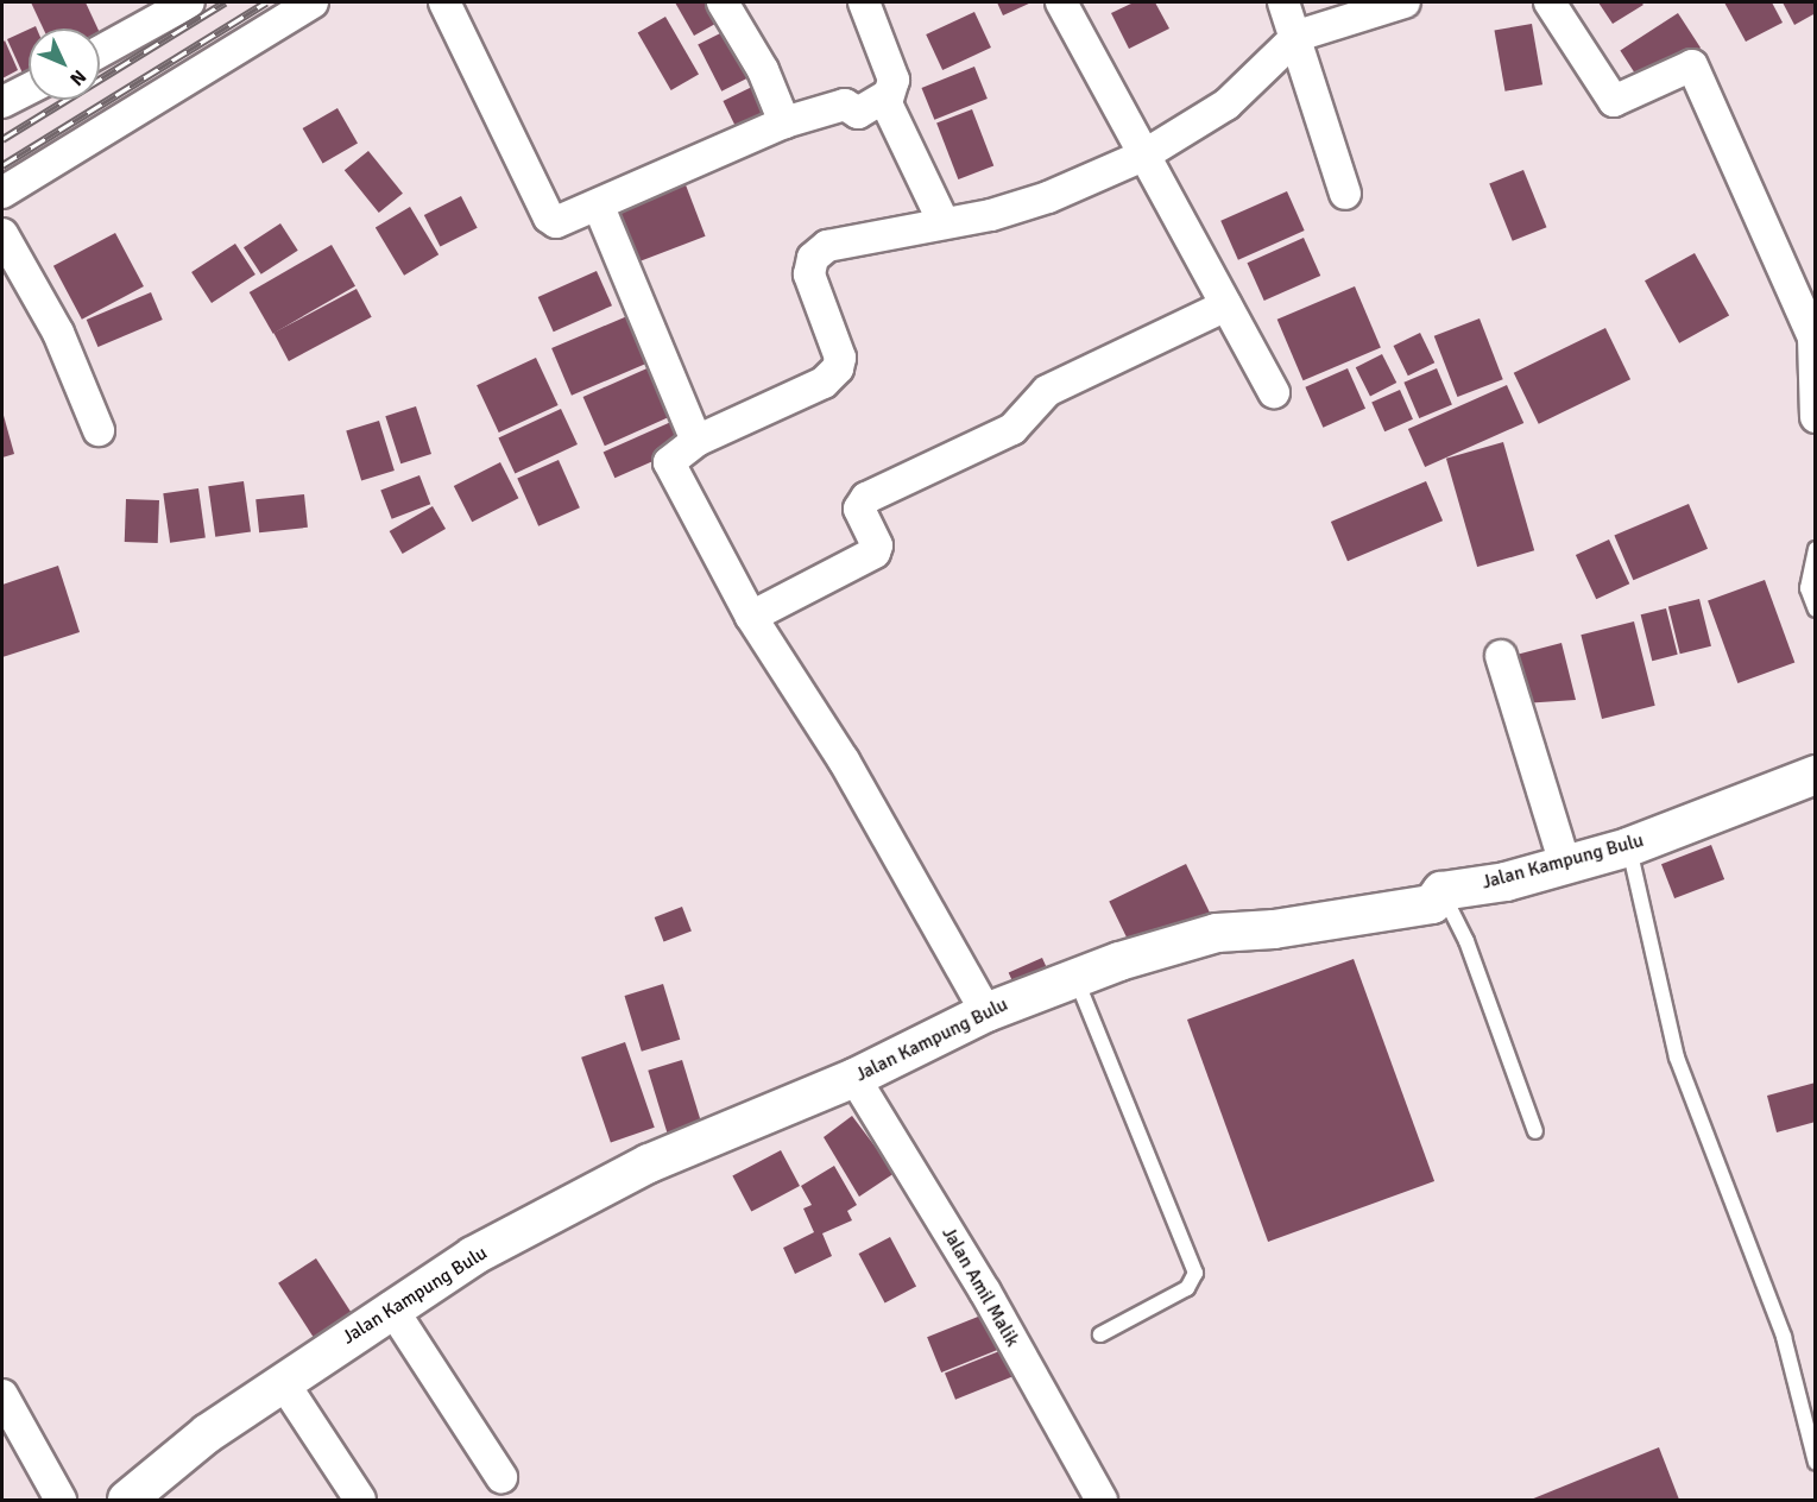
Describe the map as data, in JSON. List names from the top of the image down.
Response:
{
  "streets": {
    "street": ["Jalan Kampung Bulu", "Jalan Amil Malik"]
  },
  "crossings": [
    ["Jalan Kampung Bulu", "Jalan Amil Malik"]
  ],
  "north": "bottom right"
}
